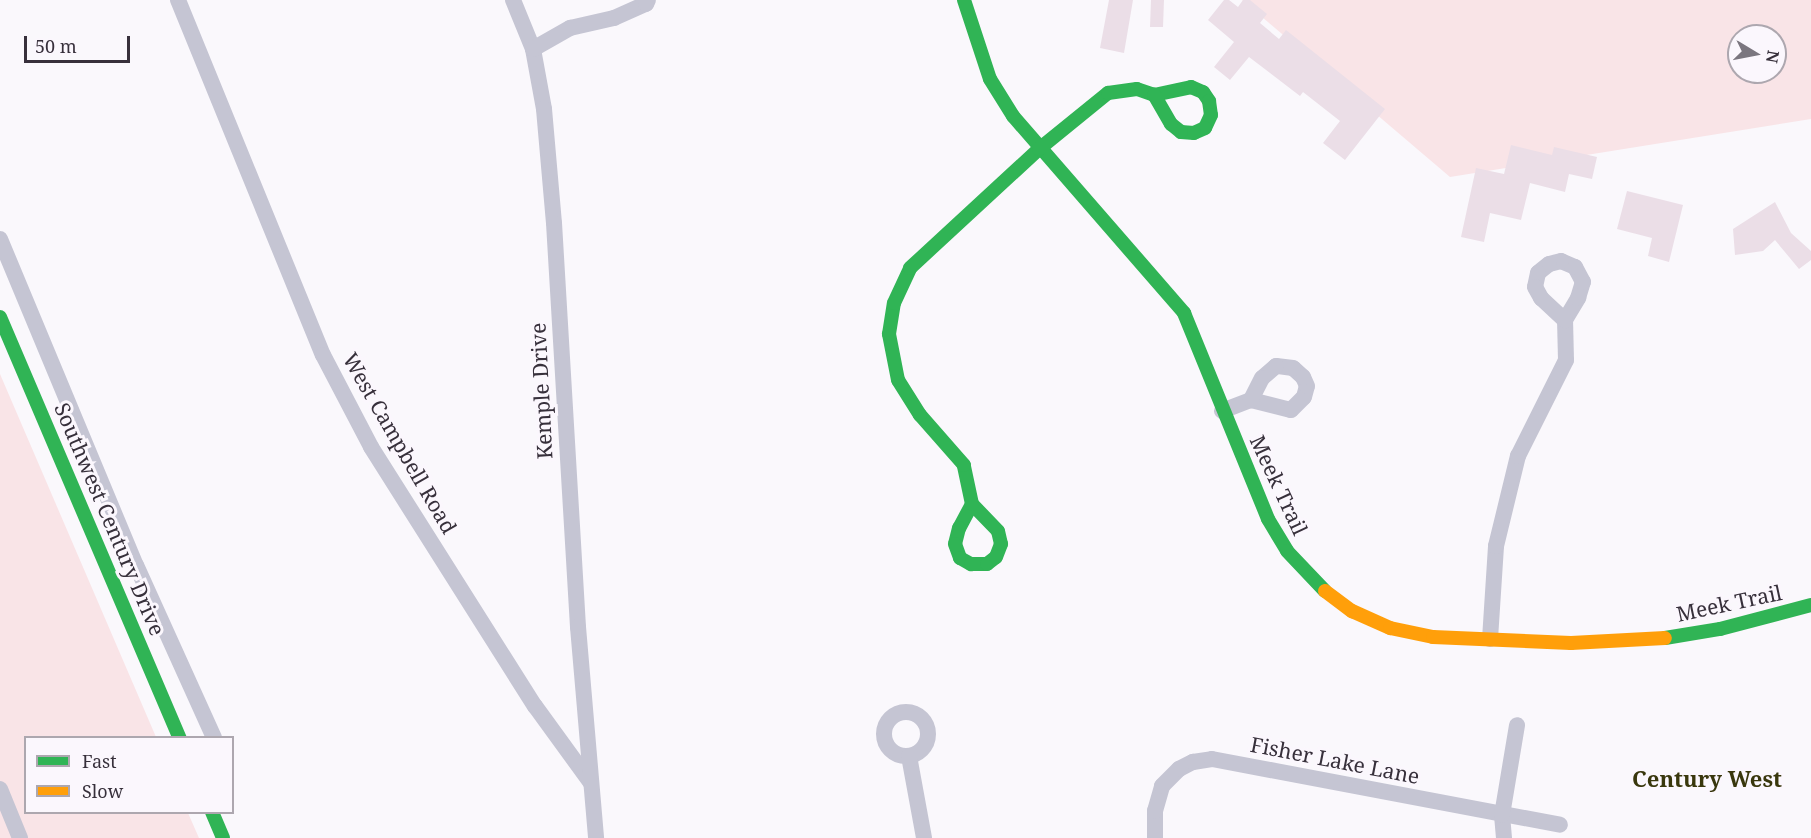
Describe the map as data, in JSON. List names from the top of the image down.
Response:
{
  "streets": {
    "street": [
      "Kemple Drive",
      "West Campbell Road",
      "Meek Trail",
      "Southwest Century Drive",
      "Fisher Lake Lane"
    ]
  },
  "crossings": [
    ["Kemple Drive", "West Campbell Road"]
  ],
  "districts": ["Century West"],
  "legend": ["Fast", "Slow"],
  "scale_bar": "50 m",
  "north": "right"
}
